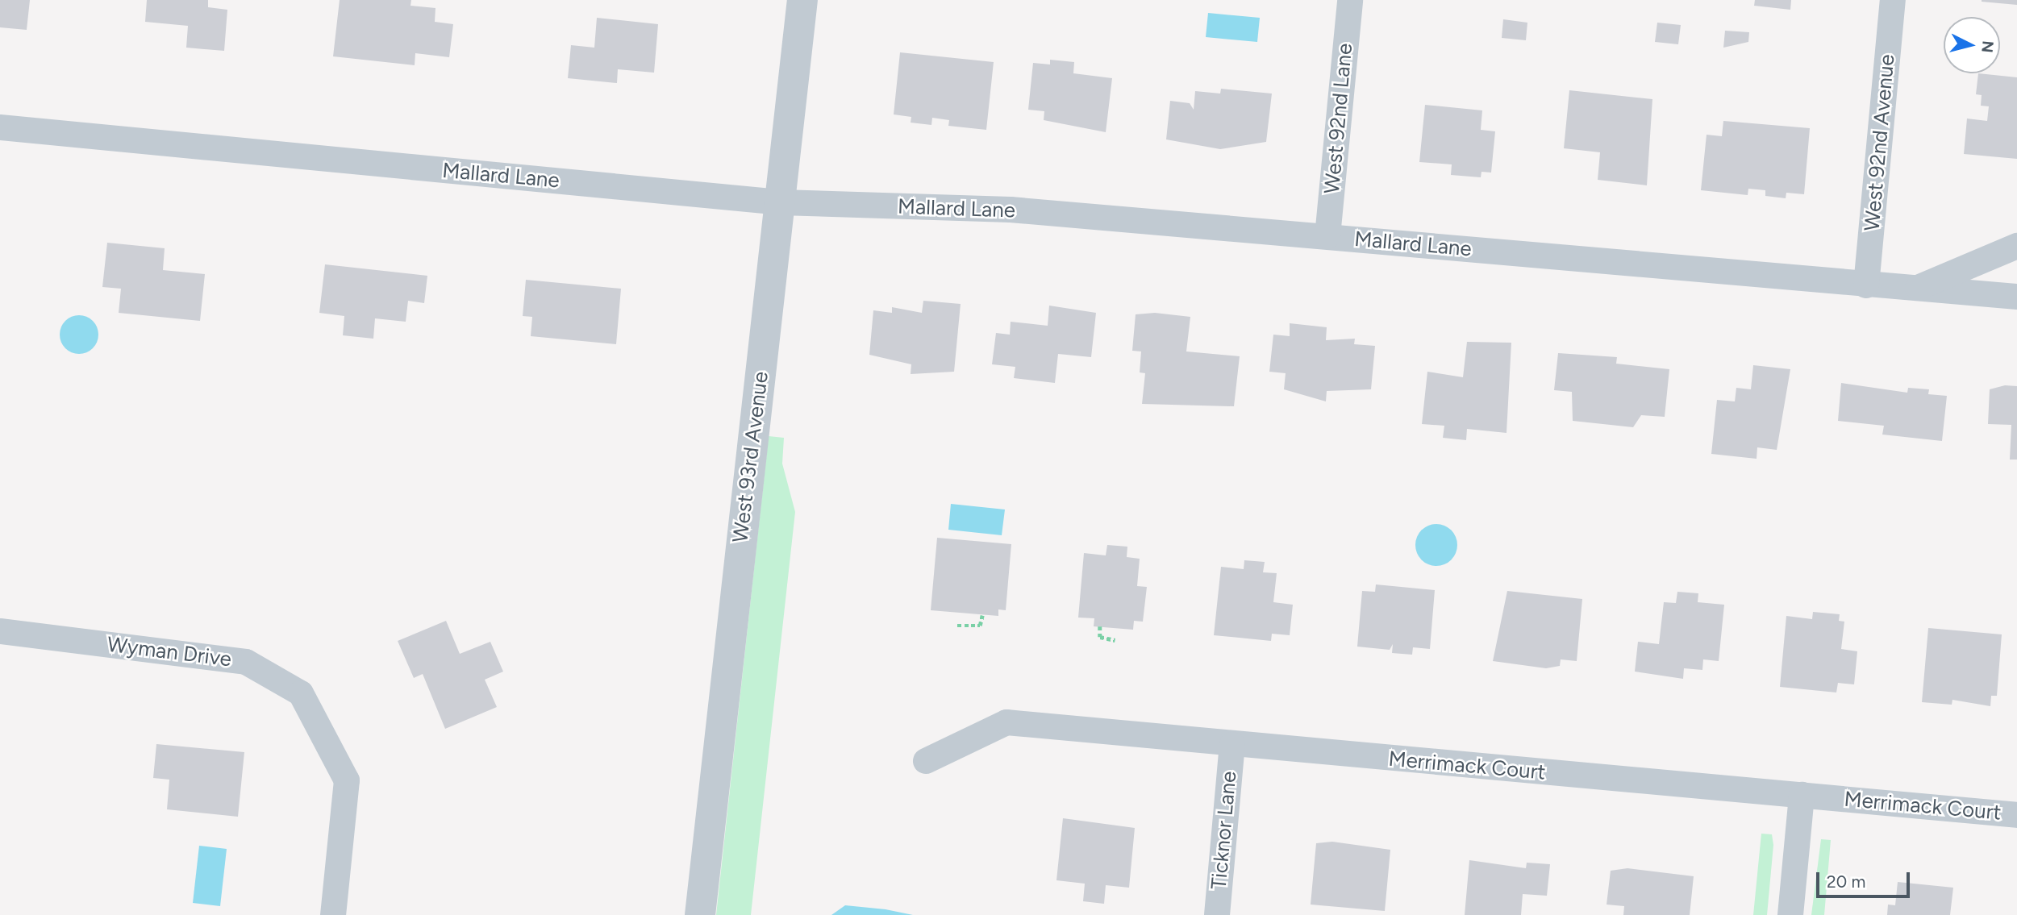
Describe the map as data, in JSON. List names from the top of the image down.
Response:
{
  "streets": {
    "street": [
      "West 92nd Lane",
      "West 92nd Avenue",
      "Mallard Lane",
      "West 93rd Avenue",
      "Wyman Drive",
      "Merrimack Court",
      "Ticknor Lane"
    ]
  },
  "crossings": [
    ["West 92nd Lane", "Mallard Lane"],
    ["West 92nd Avenue", "Mallard Lane"],
    ["Mallard Lane", "West 93rd Avenue"],
    ["Merrimack Court", "Ticknor Lane"]
  ],
  "scale_bar": "20 m",
  "north": "right"
}
